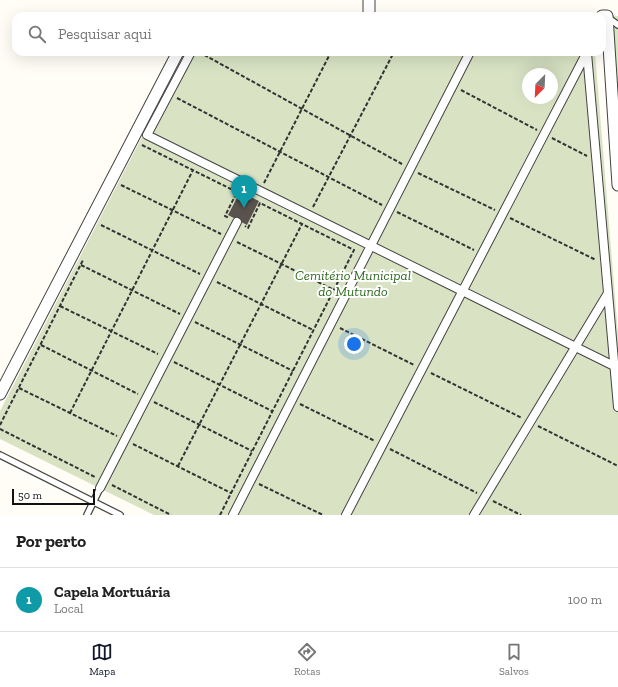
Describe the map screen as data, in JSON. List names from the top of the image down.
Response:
{
  "parks": ["Cemitério Municipal do Mutundo"],
  "scale_bar": "50 m",
  "north": "bottom left",
  "page": {
    "search": "Pesquisar aqui",
    "pins": "1",
    "scale": "50 m",
    "heading": "Por perto",
    "list": [
      {
        "mark": "1",
        "name": "Capela Mortuária",
        "note": "Local",
        "value": "100 m"
      }
    ],
    "nav": ["Mapa", "Rotas", "Salvos"]
  }
}
